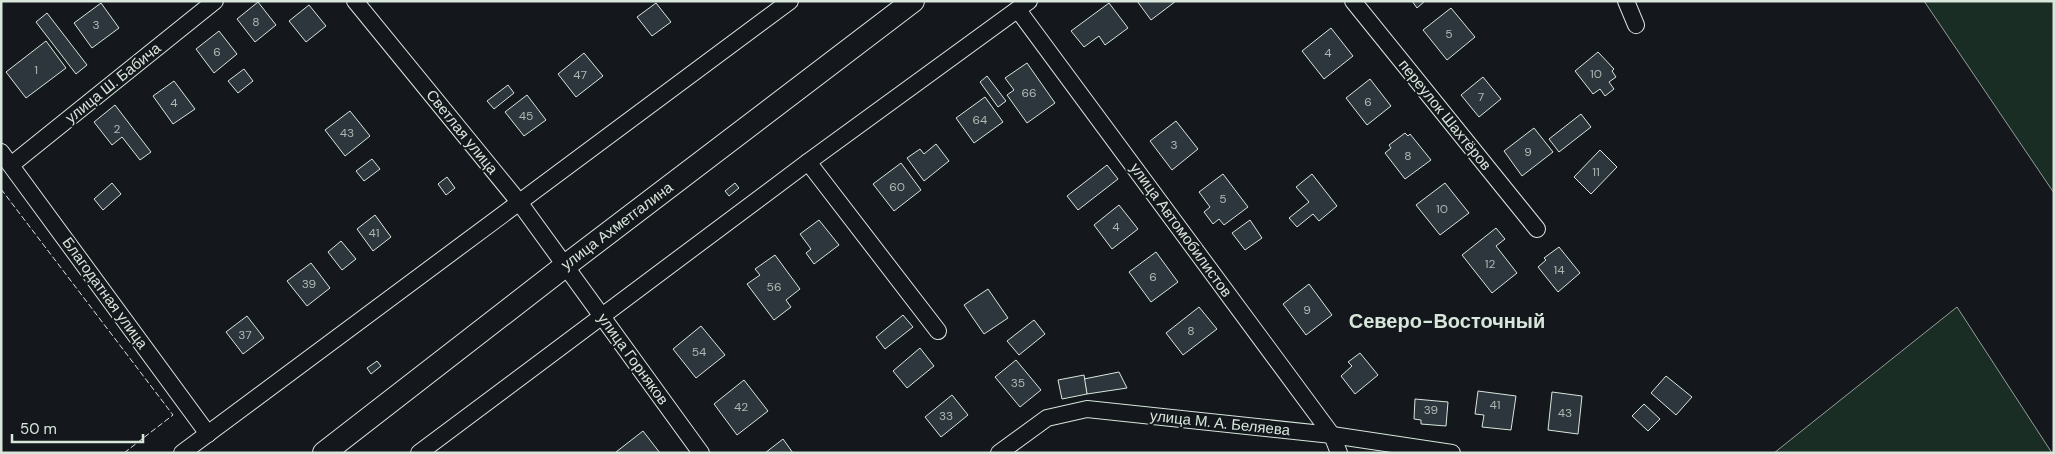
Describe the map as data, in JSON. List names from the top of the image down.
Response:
{
  "streets": {
    "main road": ["улица Ахметгалина"],
    "street": [
      "улица Ш. Бабича",
      "переулок Шахтёров",
      "Светлая улица",
      "улица Автомобилистов",
      "Благодатная улица",
      "улица Горняков",
      "улица М. А. Беляева"
    ]
  },
  "crossings": [
    ["улица Ш. Бабича", "Благодатная улица"],
    ["Светлая улица", "улица Ахметгалина"],
    ["Светлая улица", "улица Горняков"],
    ["улица Ахметгалина", "улица Горняков"],
    ["улица Автомобилистов", "улица М. А. Беляева"]
  ],
  "districts": ["Северо-Восточный"],
  "house_numbers": [
    "8",
    "3",
    "5",
    "6",
    "4",
    "1",
    "10",
    "47",
    "66",
    "7",
    "6",
    "4",
    "45",
    "64",
    "2",
    "43",
    "3",
    "9",
    "8",
    "11",
    "60",
    "5",
    "10",
    "4",
    "41",
    "12",
    "14",
    "6",
    "39",
    "56",
    "9",
    "8",
    "37",
    "54",
    "35",
    "41",
    "42",
    "39",
    "43",
    "33"
  ],
  "scale_bar": "50 m"
}
